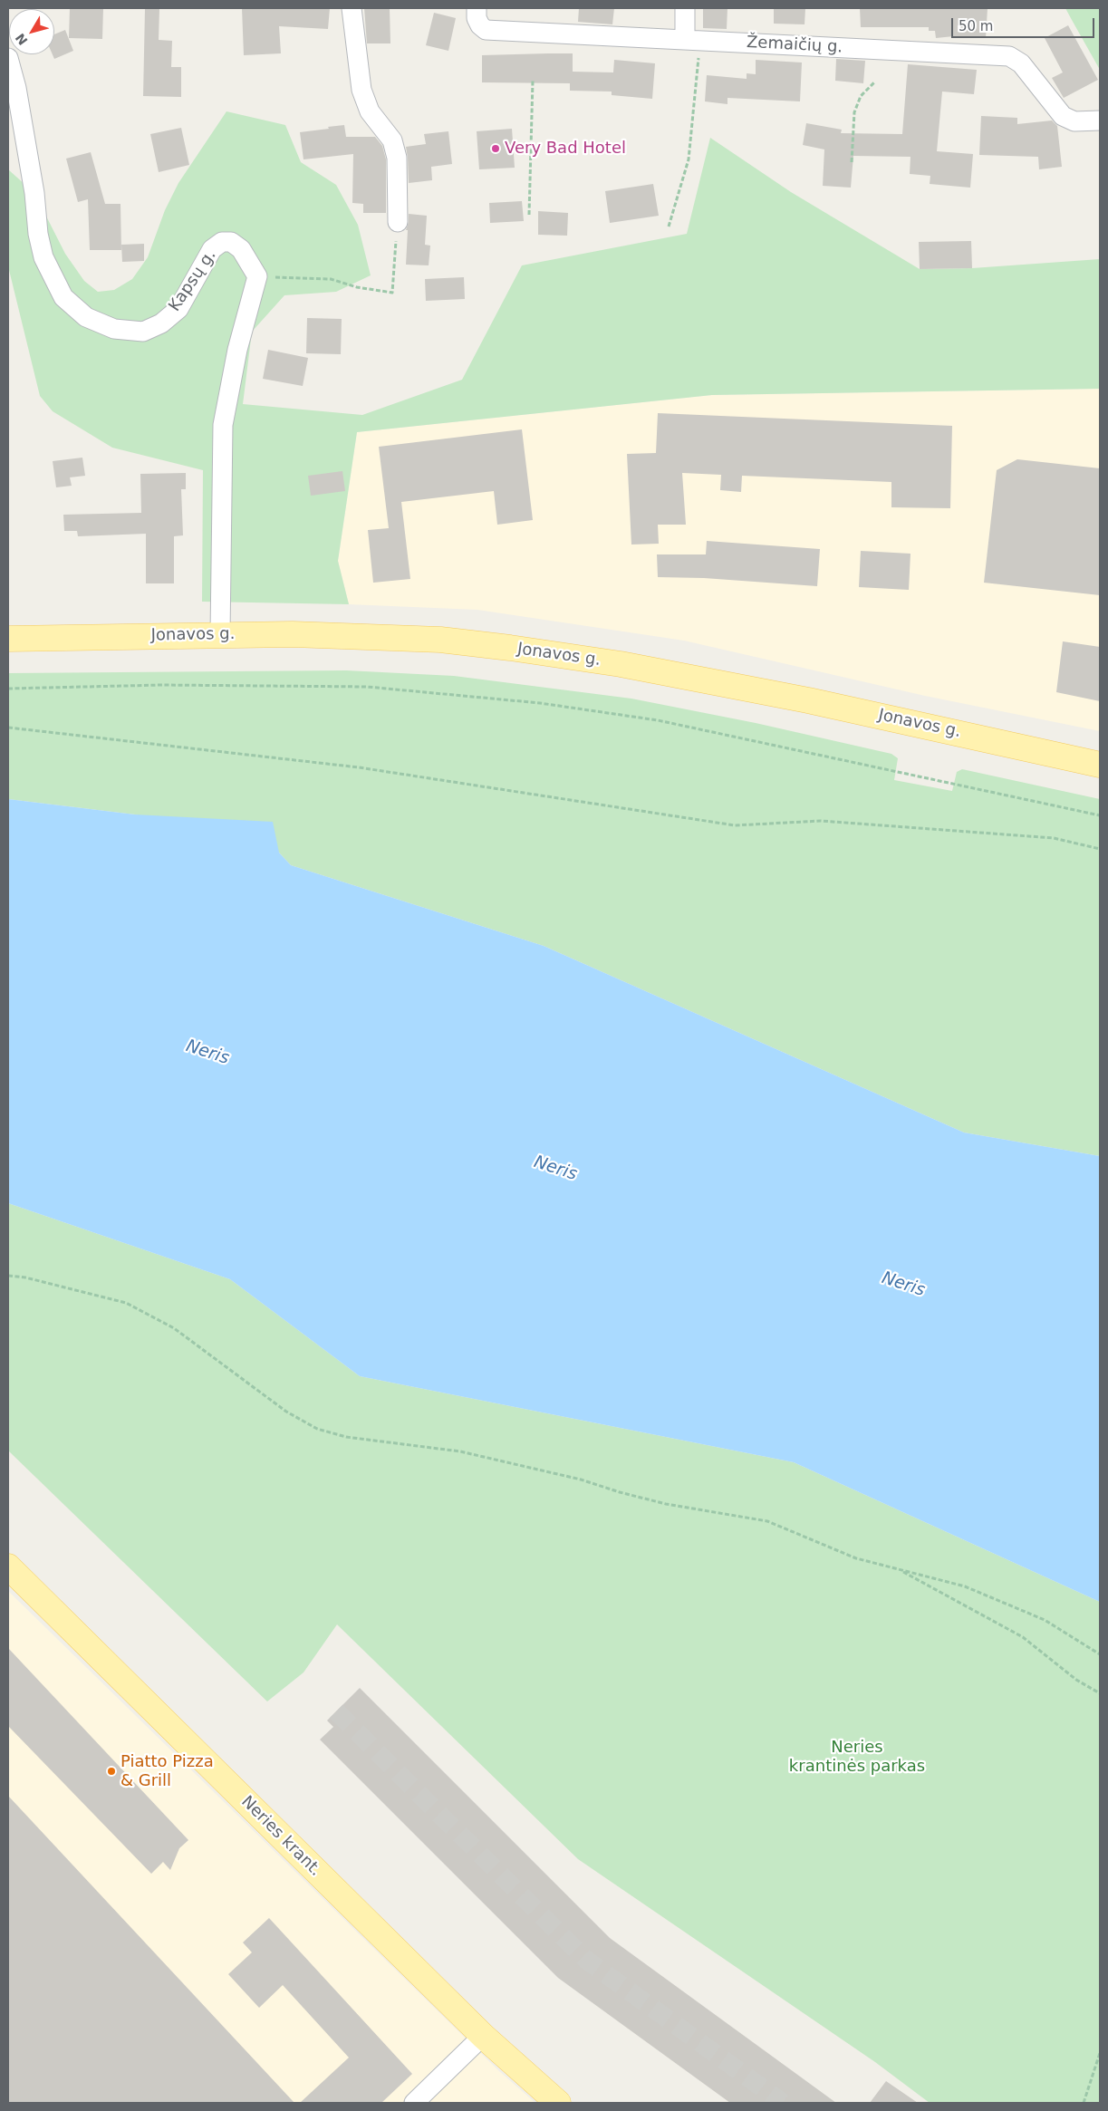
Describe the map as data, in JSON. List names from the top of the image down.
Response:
{
  "streets": {
    "main road": ["Jonavos g.", "Neries krant."],
    "street": ["Žemaičių g.", "Kapsų g."]
  },
  "water": ["Neris"],
  "parks": ["Neries krantinės parkas"],
  "places": ["Very Bad Hotel", "Piatto Pizza & Grill"],
  "scale_bar": "50 m",
  "north": "bottom left"
}
